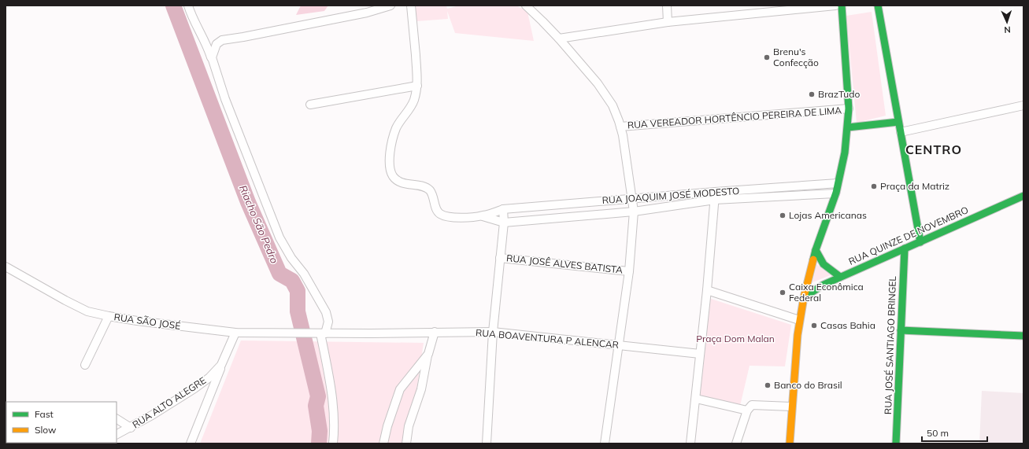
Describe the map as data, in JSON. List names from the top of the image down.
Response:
{
  "streets": {
    "main road": ["RUA QUINZE DE NOVEMBRO", "RUA JOSÉ SANTIAGO BRINGEL"],
    "street": [
      "RUA VEREADOR HORTÊNCIO PEREIRA DE LIMA",
      "RUA JOAQUIM JOSÉ MODESTO",
      "RUA JOSÊ ALVES BATISTA",
      "RUA SÃO JOSÉ",
      "RUA BOAVENTURA P ALENCAR",
      "RUA ALTO ALEGRE"
    ]
  },
  "crossings": [
    ["RUA QUINZE DE NOVEMBRO", "RUA JOSÉ SANTIAGO BRINGEL"],
    ["RUA SÃO JOSÉ", "RUA BOAVENTURA P ALENCAR"],
    ["RUA SÃO JOSÉ", "RUA ALTO ALEGRE"]
  ],
  "districts": ["CENTRO"],
  "water": ["Riacho São Pedro"],
  "parks": ["Praça Dom Malan"],
  "places": [
    "Brenu's Confecção",
    "BrazTudo",
    "Praça da Matriz",
    "Lojas Americanas",
    "Caixa Econômica Federal",
    "Casas Bahia",
    "Banco do Brasil"
  ],
  "legend": ["Fast", "Slow"],
  "scale_bar": "50 m",
  "north": "bottom"
}
